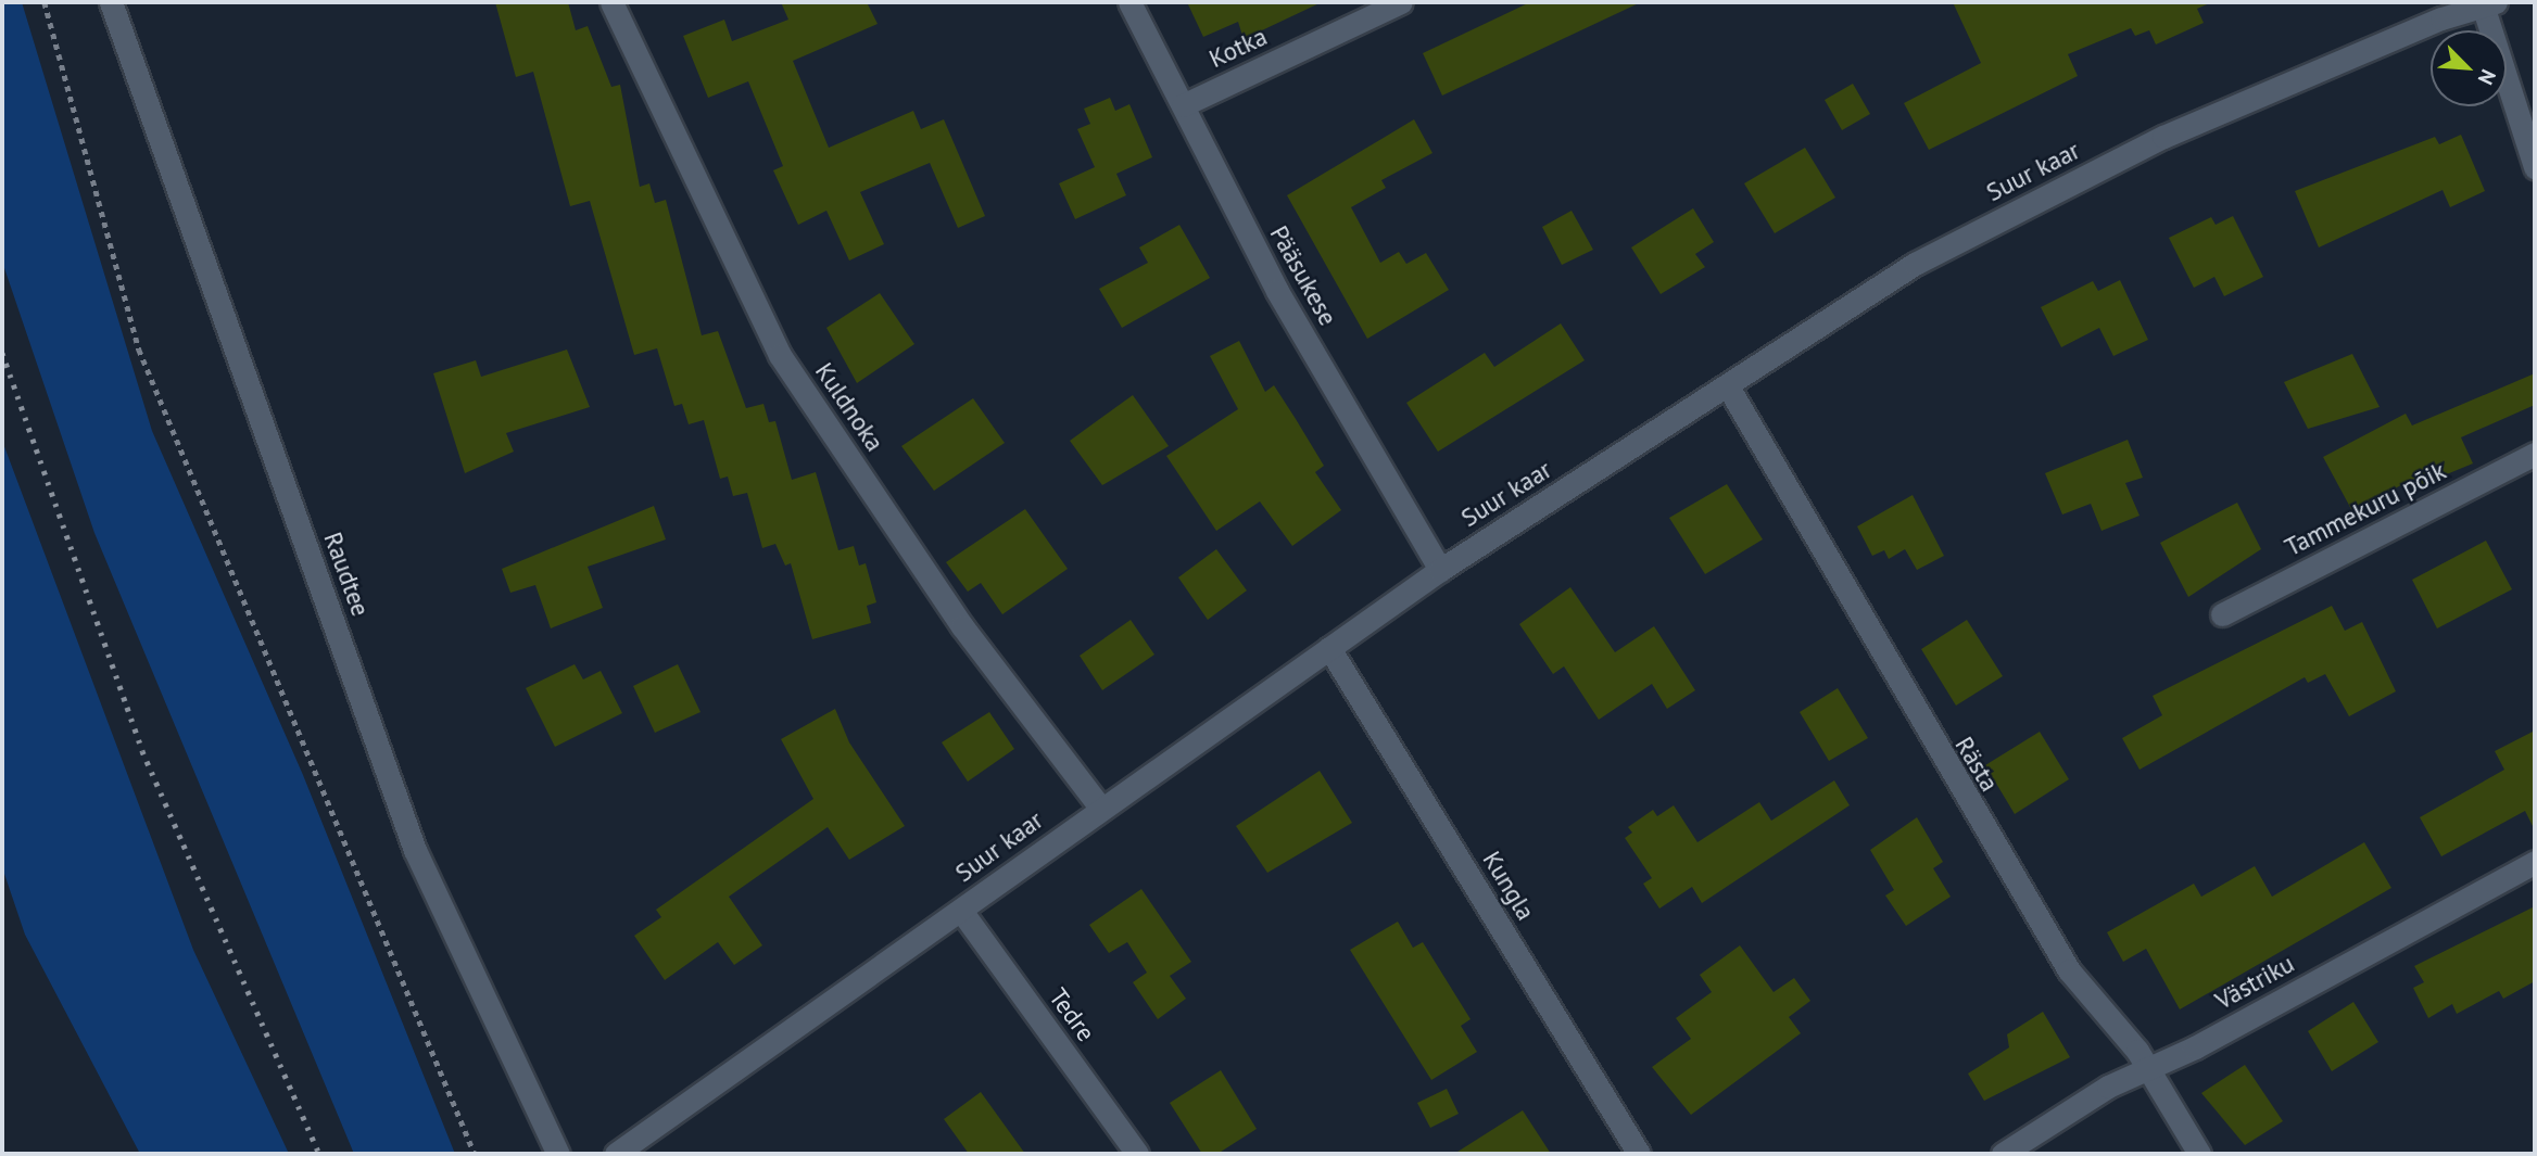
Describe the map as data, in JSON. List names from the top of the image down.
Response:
{
  "streets": {
    "street": [
      "Kotka",
      "Suur kaar",
      "Pääsukese",
      "Kuldnoka",
      "Tammekuru põik",
      "Raudtee",
      "Rästa",
      "Kungla",
      "Västriku",
      "Tedre"
    ]
  },
  "crossings": [
    ["Kotka", "Pääsukese"],
    ["Suur kaar", "Pääsukese"],
    ["Suur kaar", "Kuldnoka"],
    ["Suur kaar", "Rästa"],
    ["Suur kaar", "Kungla"],
    ["Suur kaar", "Tedre"],
    ["Rästa", "Västriku"]
  ],
  "north": "bottom right"
}
